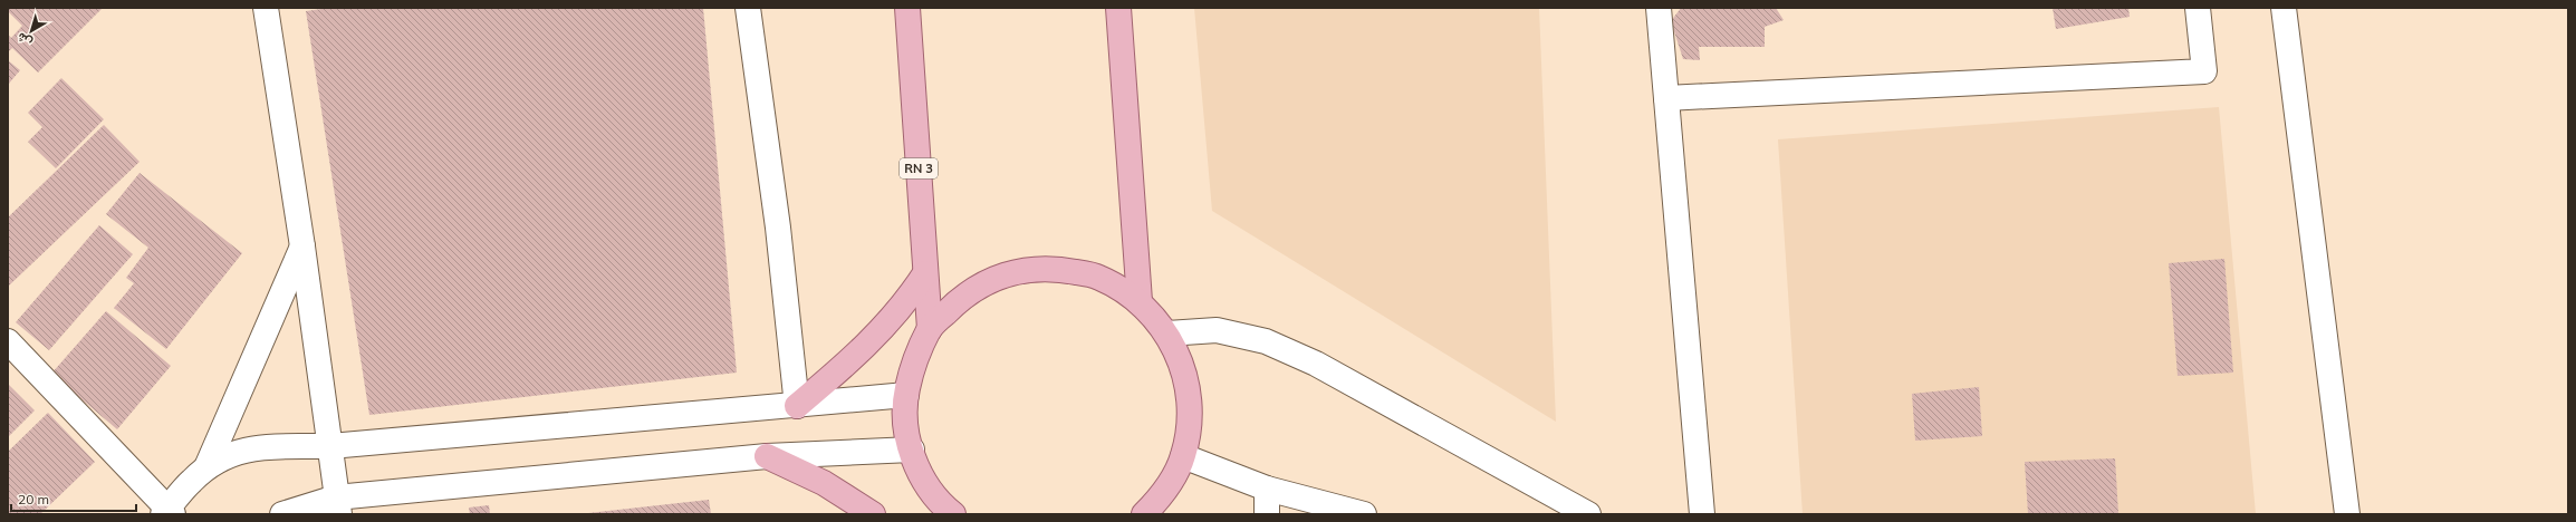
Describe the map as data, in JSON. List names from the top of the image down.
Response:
{
  "streets": {
    "main road": ["RN 3"]
  },
  "scale_bar": "20 m",
  "north": "bottom left"
}
